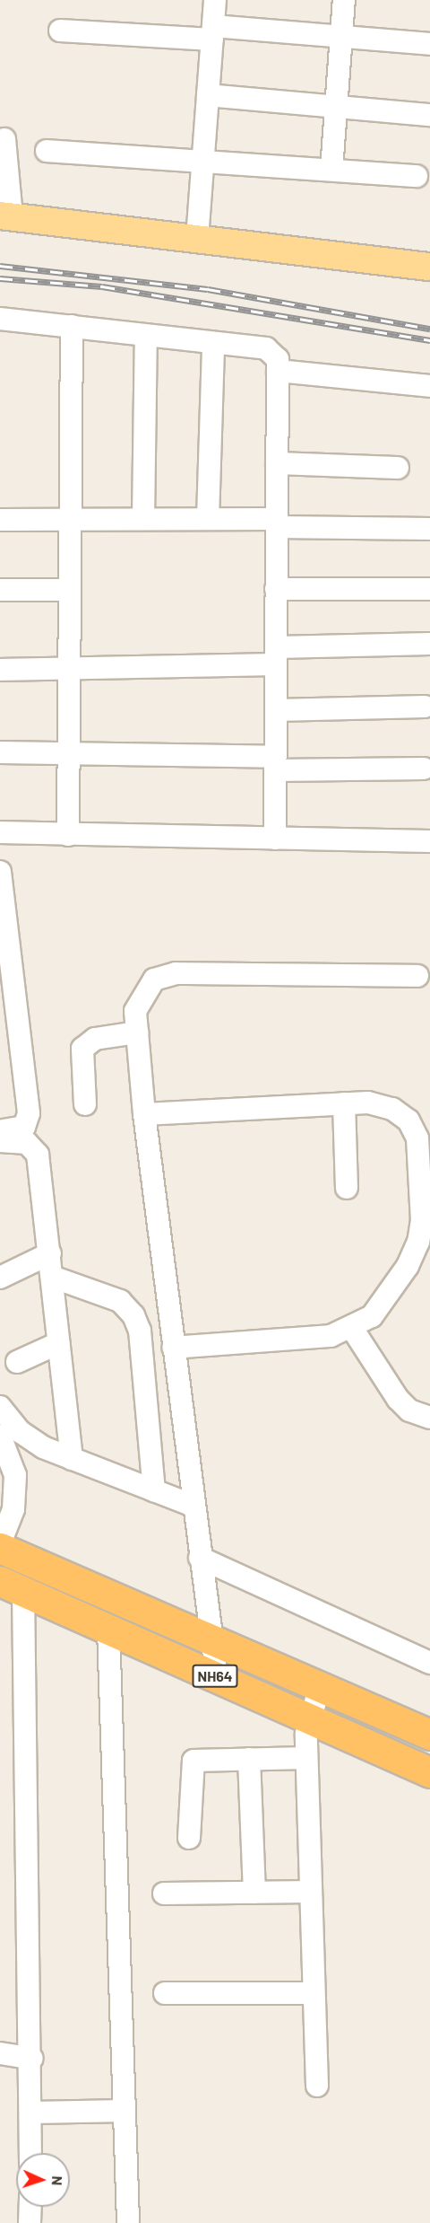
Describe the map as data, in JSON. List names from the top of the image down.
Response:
{
  "streets": {
    "highway": ["NH64"]
  },
  "north": "right"
}
